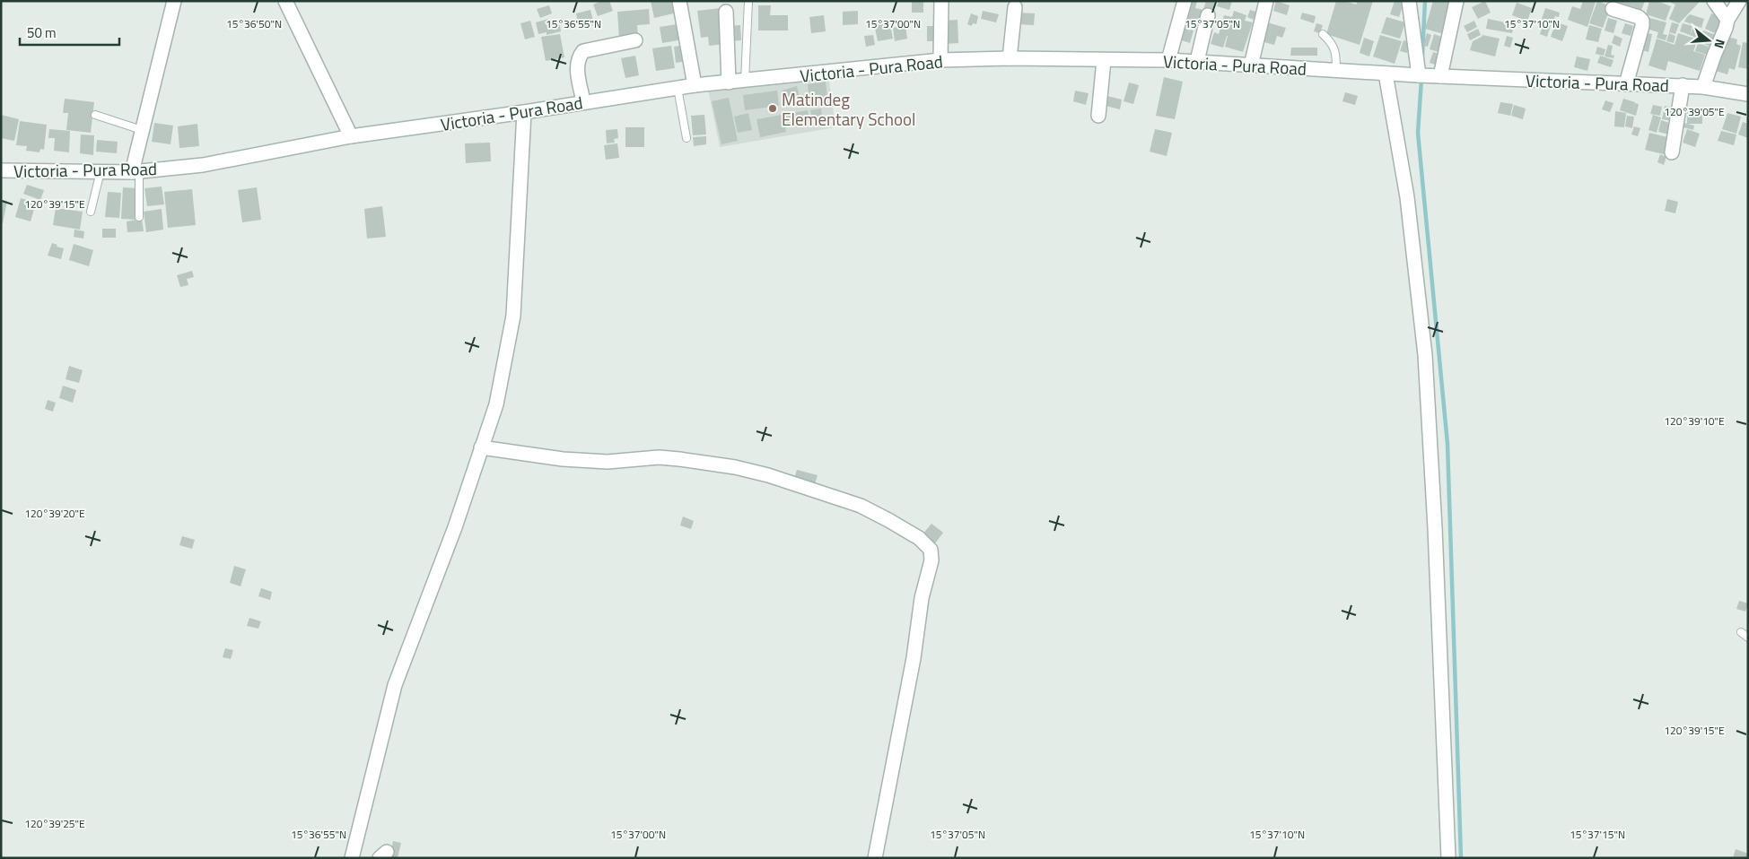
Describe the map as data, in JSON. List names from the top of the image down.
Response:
{
  "streets": {
    "street": ["Victoria - Pura Road"]
  },
  "places": ["Matindeg Elementary School"],
  "scale_bar": "50 m",
  "north": "right",
  "coordinates": [
    "15°36'50\"N",
    "15°36'55\"N",
    "15°37'00\"N",
    "15°37'05\"N",
    "15°37'10\"N",
    "120°39'05\"E",
    "120°39'15\"E",
    "120°39'10\"E",
    "120°39'20\"E",
    "120°39'25\"E",
    "15°37'15\"N"
  ]
}
